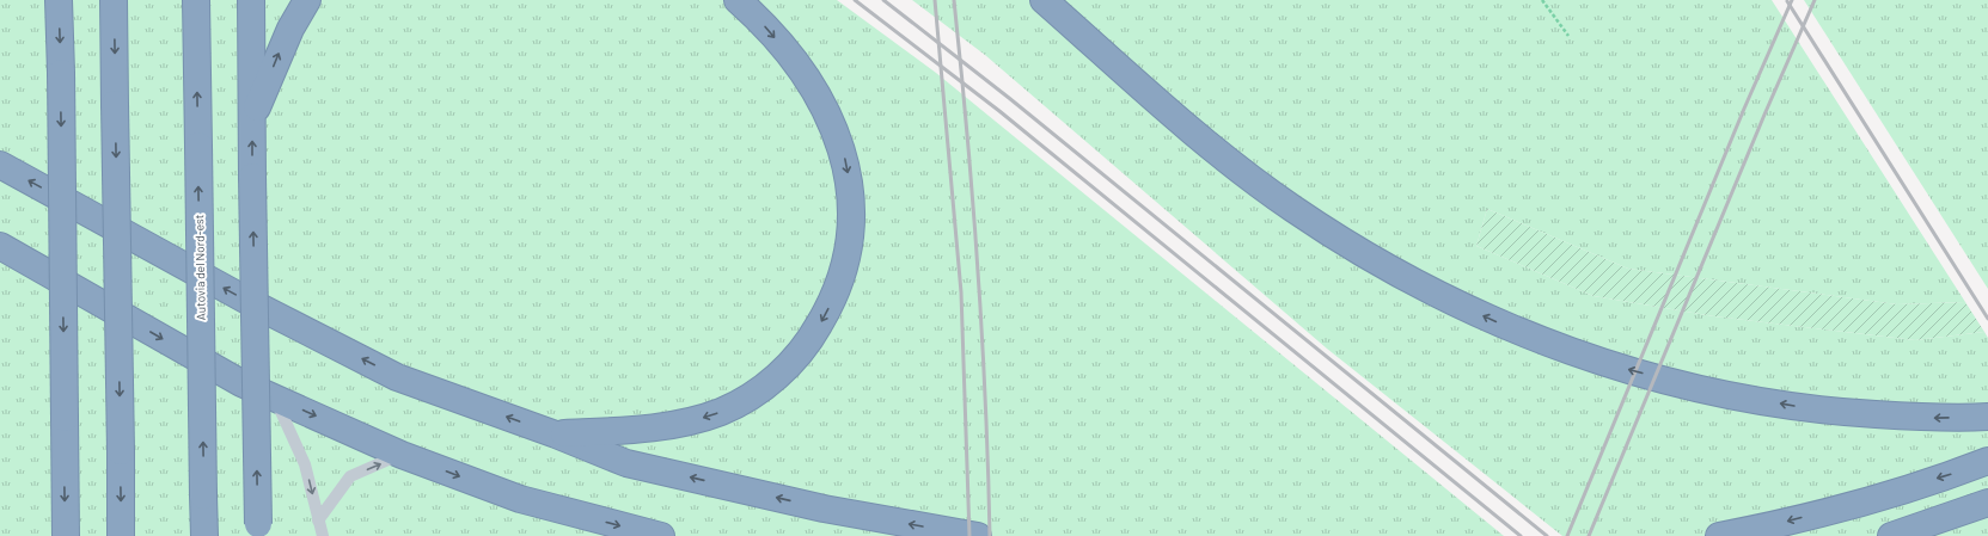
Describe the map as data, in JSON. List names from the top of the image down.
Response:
{
  "streets": {
    "highway": ["Autovia del Nord-est"]
  }
}
